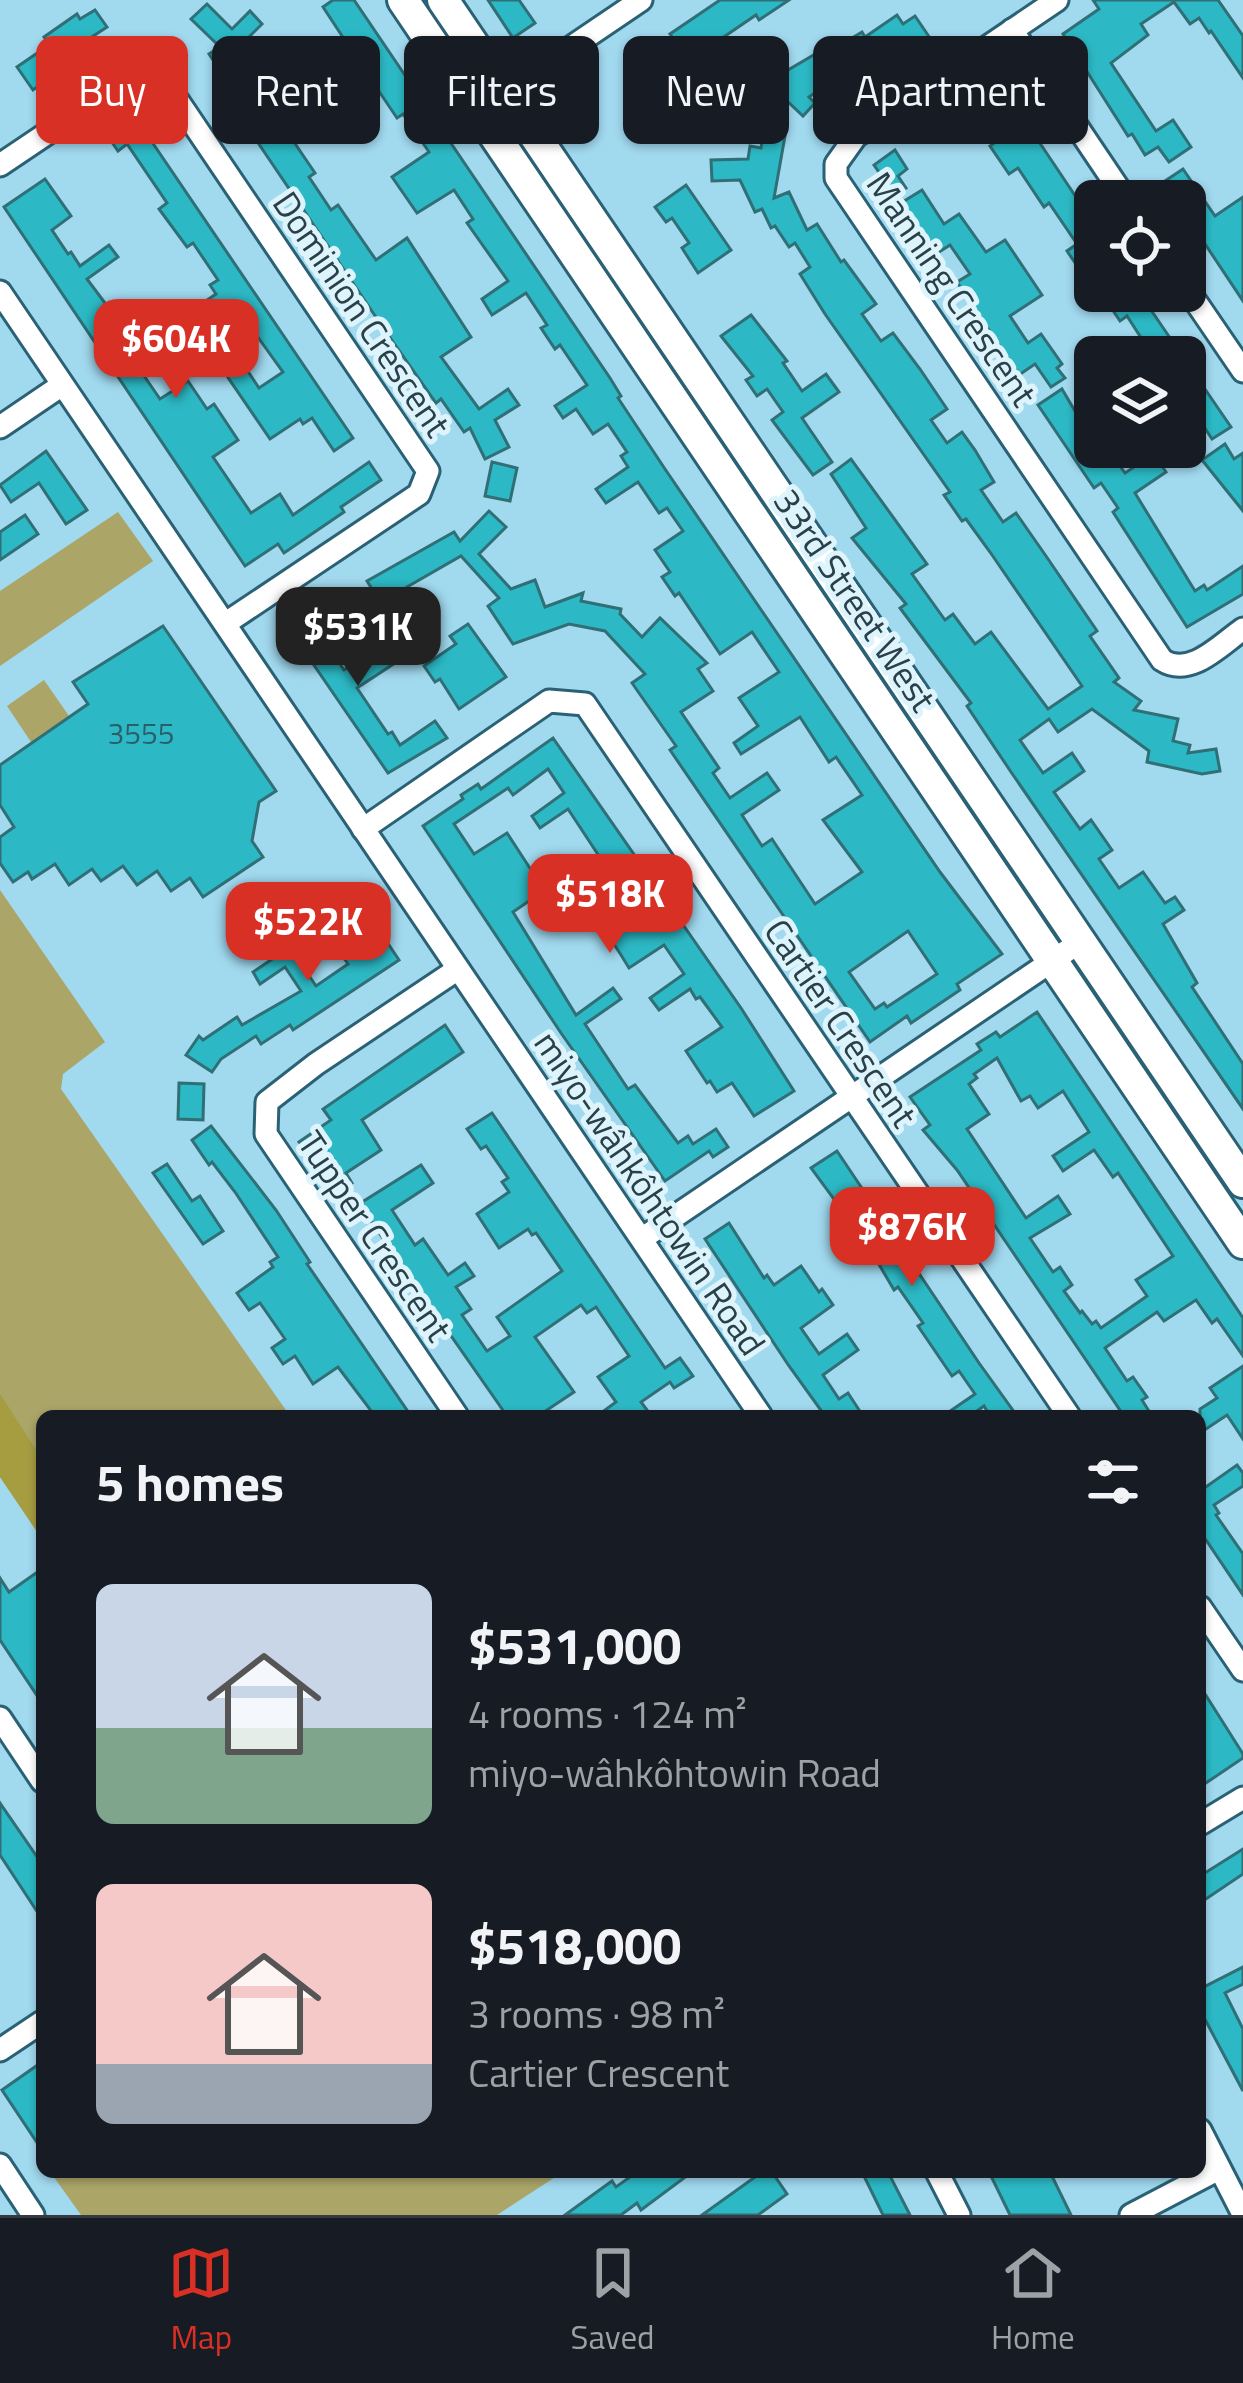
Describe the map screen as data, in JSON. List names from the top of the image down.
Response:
{
  "streets": {
    "main road": ["33rd Street West"],
    "street": [
      "Manning Crescent",
      "Dominion Crescent",
      "Cartier Crescent",
      "miyo-wâhkôhtowin Road",
      "Tupper Crescent"
    ]
  },
  "crossings": [
    ["Dominion Crescent", "miyo-wâhkôhtowin Road"],
    ["Cartier Crescent", "miyo-wâhkôhtowin Road"],
    ["miyo-wâhkôhtowin Road", "Tupper Crescent"]
  ],
  "house_numbers": ["3555"],
  "page": {
    "chip": [
      "Buy",
      "Rent",
      "Filters",
      "New",
      "Apartment"
    ],
    "price": [
      "$604K",
      "$531K",
      "$518K",
      "$522K",
      "$876K"
    ],
    "heading": "5 homes",
    "list": [
      {
        "name": "$531,000",
        "note": "4 rooms · 124 m² · miyo-wâhkôhtowin Road"
      },
      {
        "name": "$518,000",
        "note": "3 rooms · 98 m² · Cartier Crescent"
      }
    ],
    "tabs": ["Map", "Saved", "Home"]
  }
}
